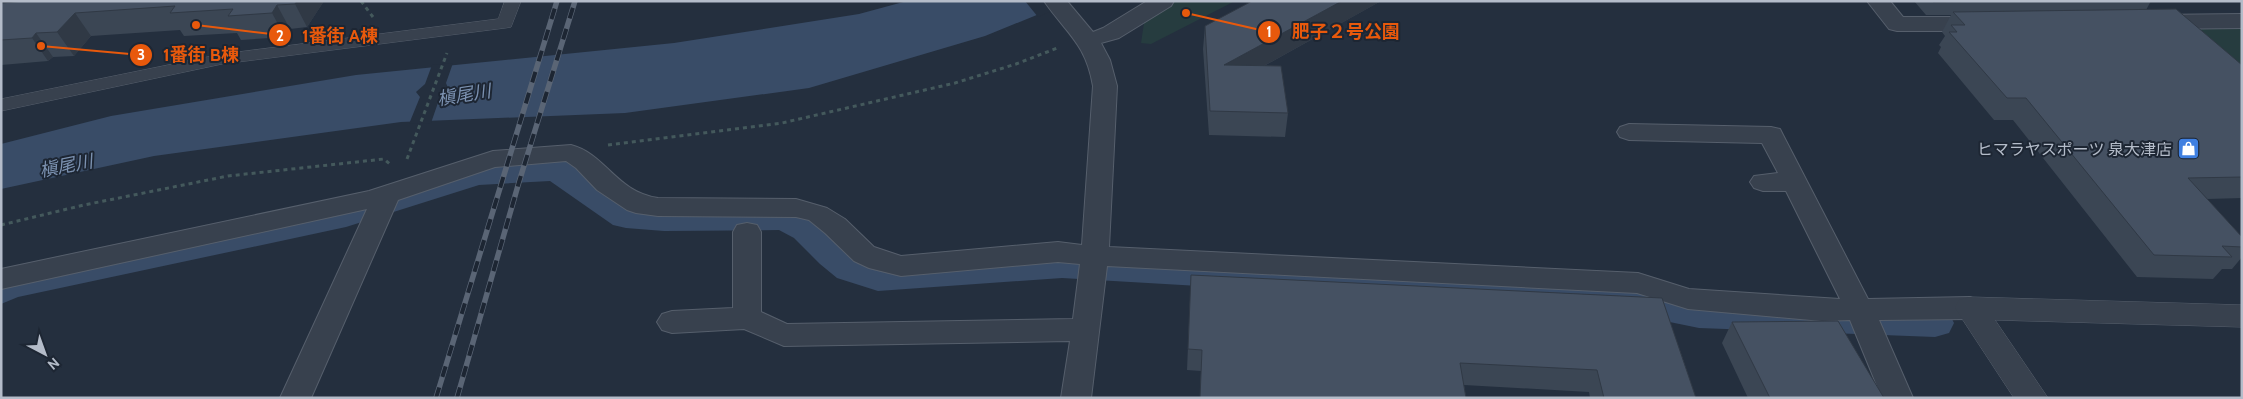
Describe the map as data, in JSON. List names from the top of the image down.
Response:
{
  "water": ["槇尾川"],
  "places": {
    "other": ["肥子２号公園", "1番街 A棟", "1番街 B棟"],
    "shop": ["ヒマラヤスポーツ 泉大津店"]
  },
  "north": "bottom right"
}
